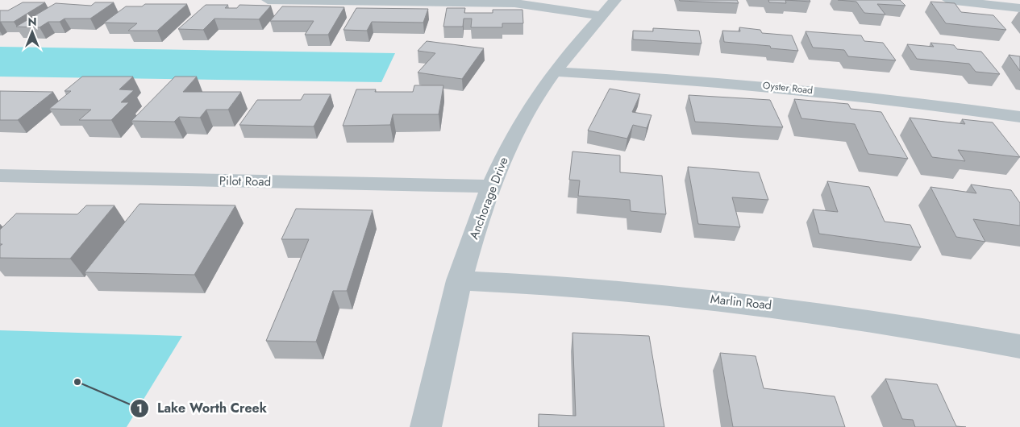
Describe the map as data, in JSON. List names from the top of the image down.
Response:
{
  "streets": {
    "street": [
      "Oyster Road",
      "Pilot Road",
      "Anchorage Drive",
      "Marlin Road"
    ]
  },
  "crossings": [
    ["Oyster Road", "Anchorage Drive"],
    ["Pilot Road", "Anchorage Drive"],
    ["Anchorage Drive", "Marlin Road"]
  ],
  "places": ["Lake Worth Creek"],
  "north": "top"
}
